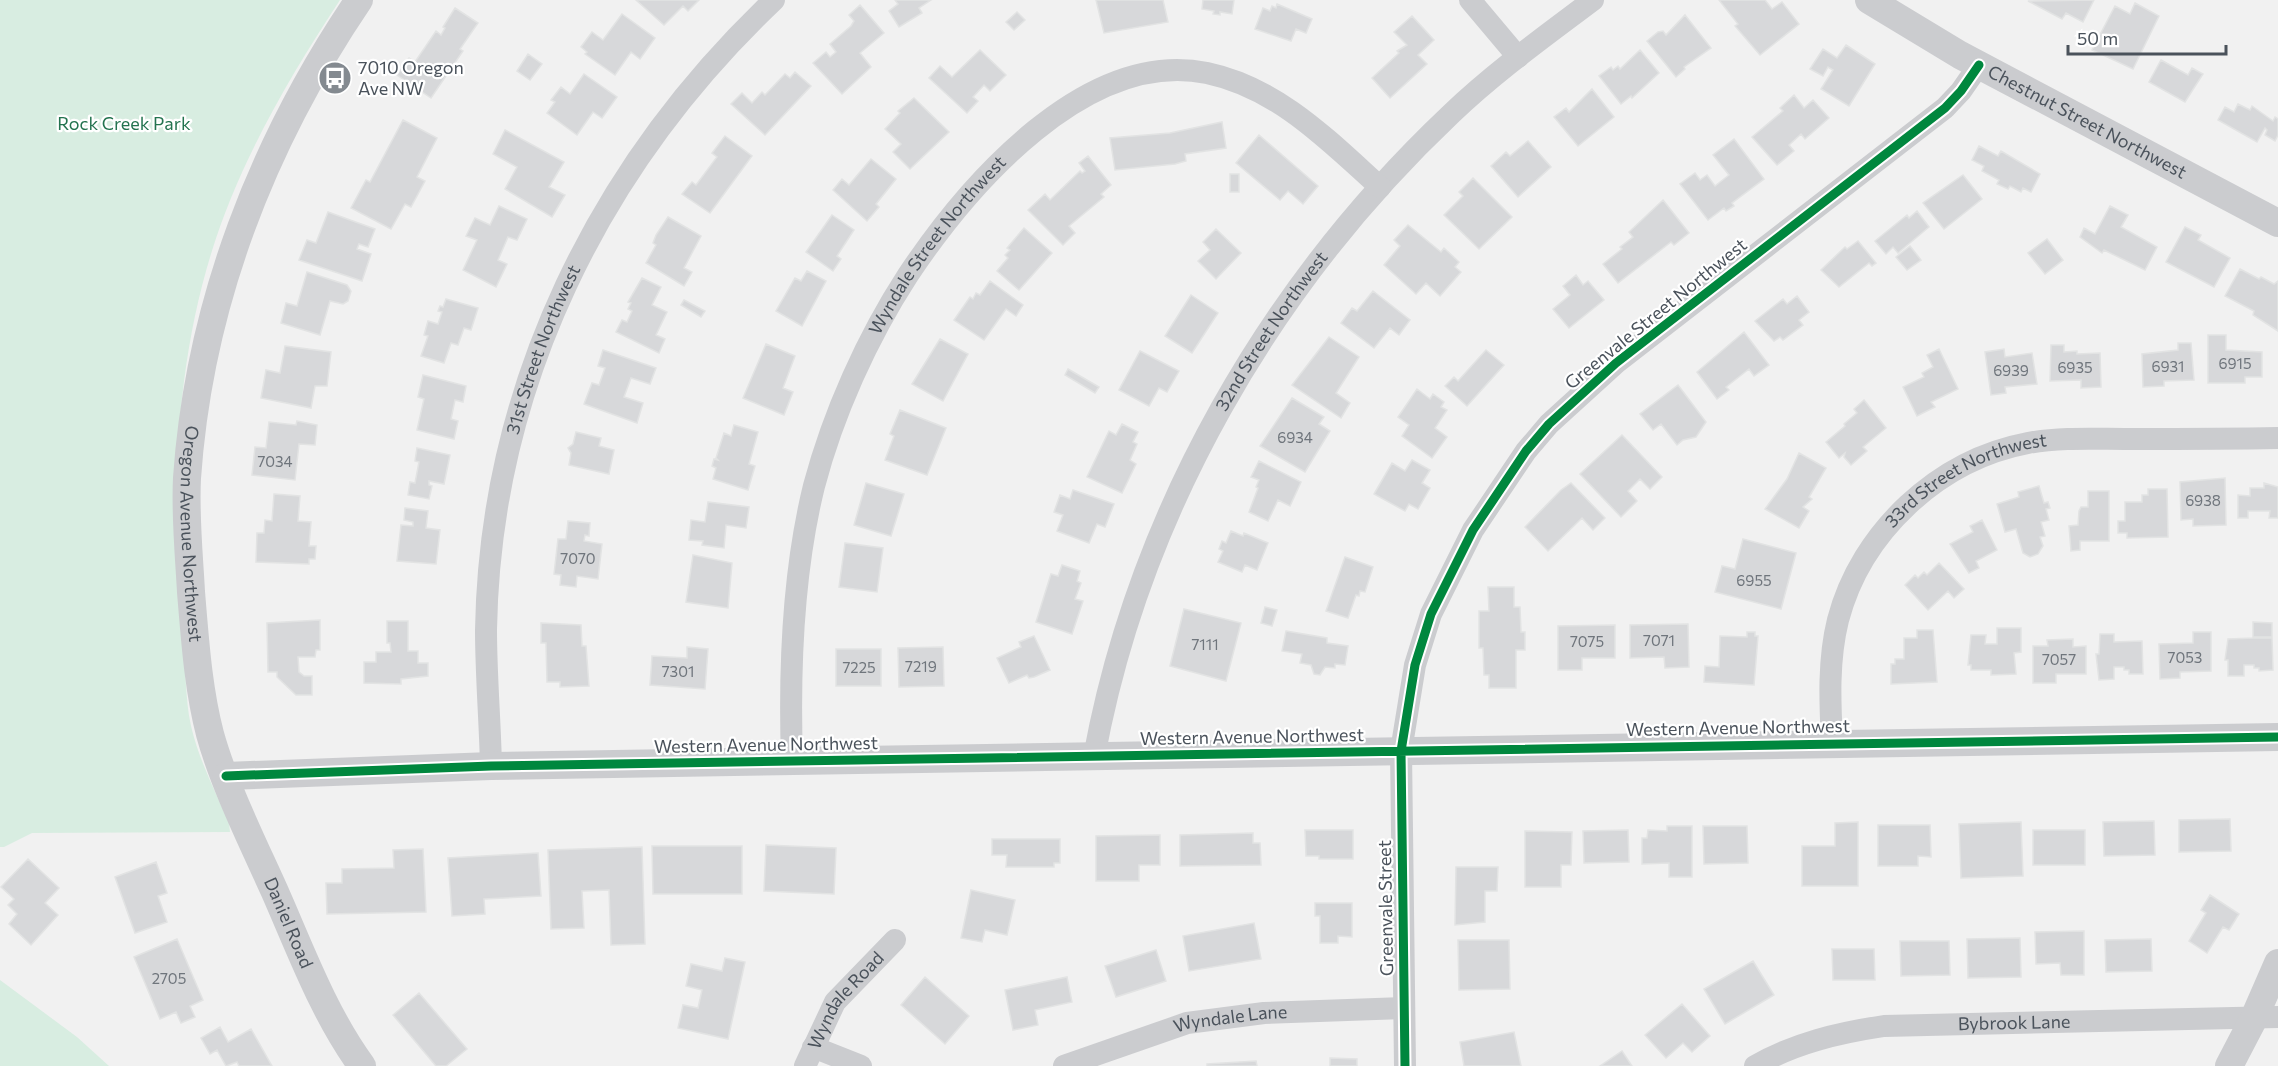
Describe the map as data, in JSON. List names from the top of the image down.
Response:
{
  "streets": {
    "street": [
      "Chestnut Street Northwest",
      "Wyndale Street Northwest",
      "Greenvale Street Northwest",
      "32nd Street Northwest",
      "31st Street Northwest",
      "33rd Street Northwest",
      "Oregon Avenue Northwest",
      "Western Avenue Northwest",
      "Greenvale Street",
      "Daniel Road",
      "Wyndale Road",
      "Wyndale Lane",
      "Bybrook Lane"
    ]
  },
  "crossings": [
    ["Chestnut Street Northwest", "Greenvale Street Northwest"],
    ["Wyndale Street Northwest", "32nd Street Northwest"],
    ["Wyndale Street Northwest", "Western Avenue Northwest"],
    ["Greenvale Street Northwest", "Western Avenue Northwest"],
    ["Greenvale Street Northwest", "Greenvale Street"],
    ["32nd Street Northwest", "Western Avenue Northwest"],
    ["31st Street Northwest", "Western Avenue Northwest"],
    ["33rd Street Northwest", "Western Avenue Northwest"],
    ["Oregon Avenue Northwest", "Western Avenue Northwest"],
    ["Oregon Avenue Northwest", "Daniel Road"],
    ["Western Avenue Northwest", "Greenvale Street"],
    ["Western Avenue Northwest", "Daniel Road"],
    ["Greenvale Street", "Wyndale Lane"]
  ],
  "parks": ["Rock Creek Park"],
  "places": {
    "bus stop": ["7010 Oregon Ave NW"]
  },
  "house_numbers": [
    "6915",
    "6931",
    "6935",
    "6939",
    "6934",
    "7034",
    "6938",
    "7070",
    "6955",
    "7071",
    "7075",
    "7111",
    "7053",
    "7057",
    "7219",
    "7225",
    "7301",
    "2705"
  ],
  "scale_bar": "50 m"
}
